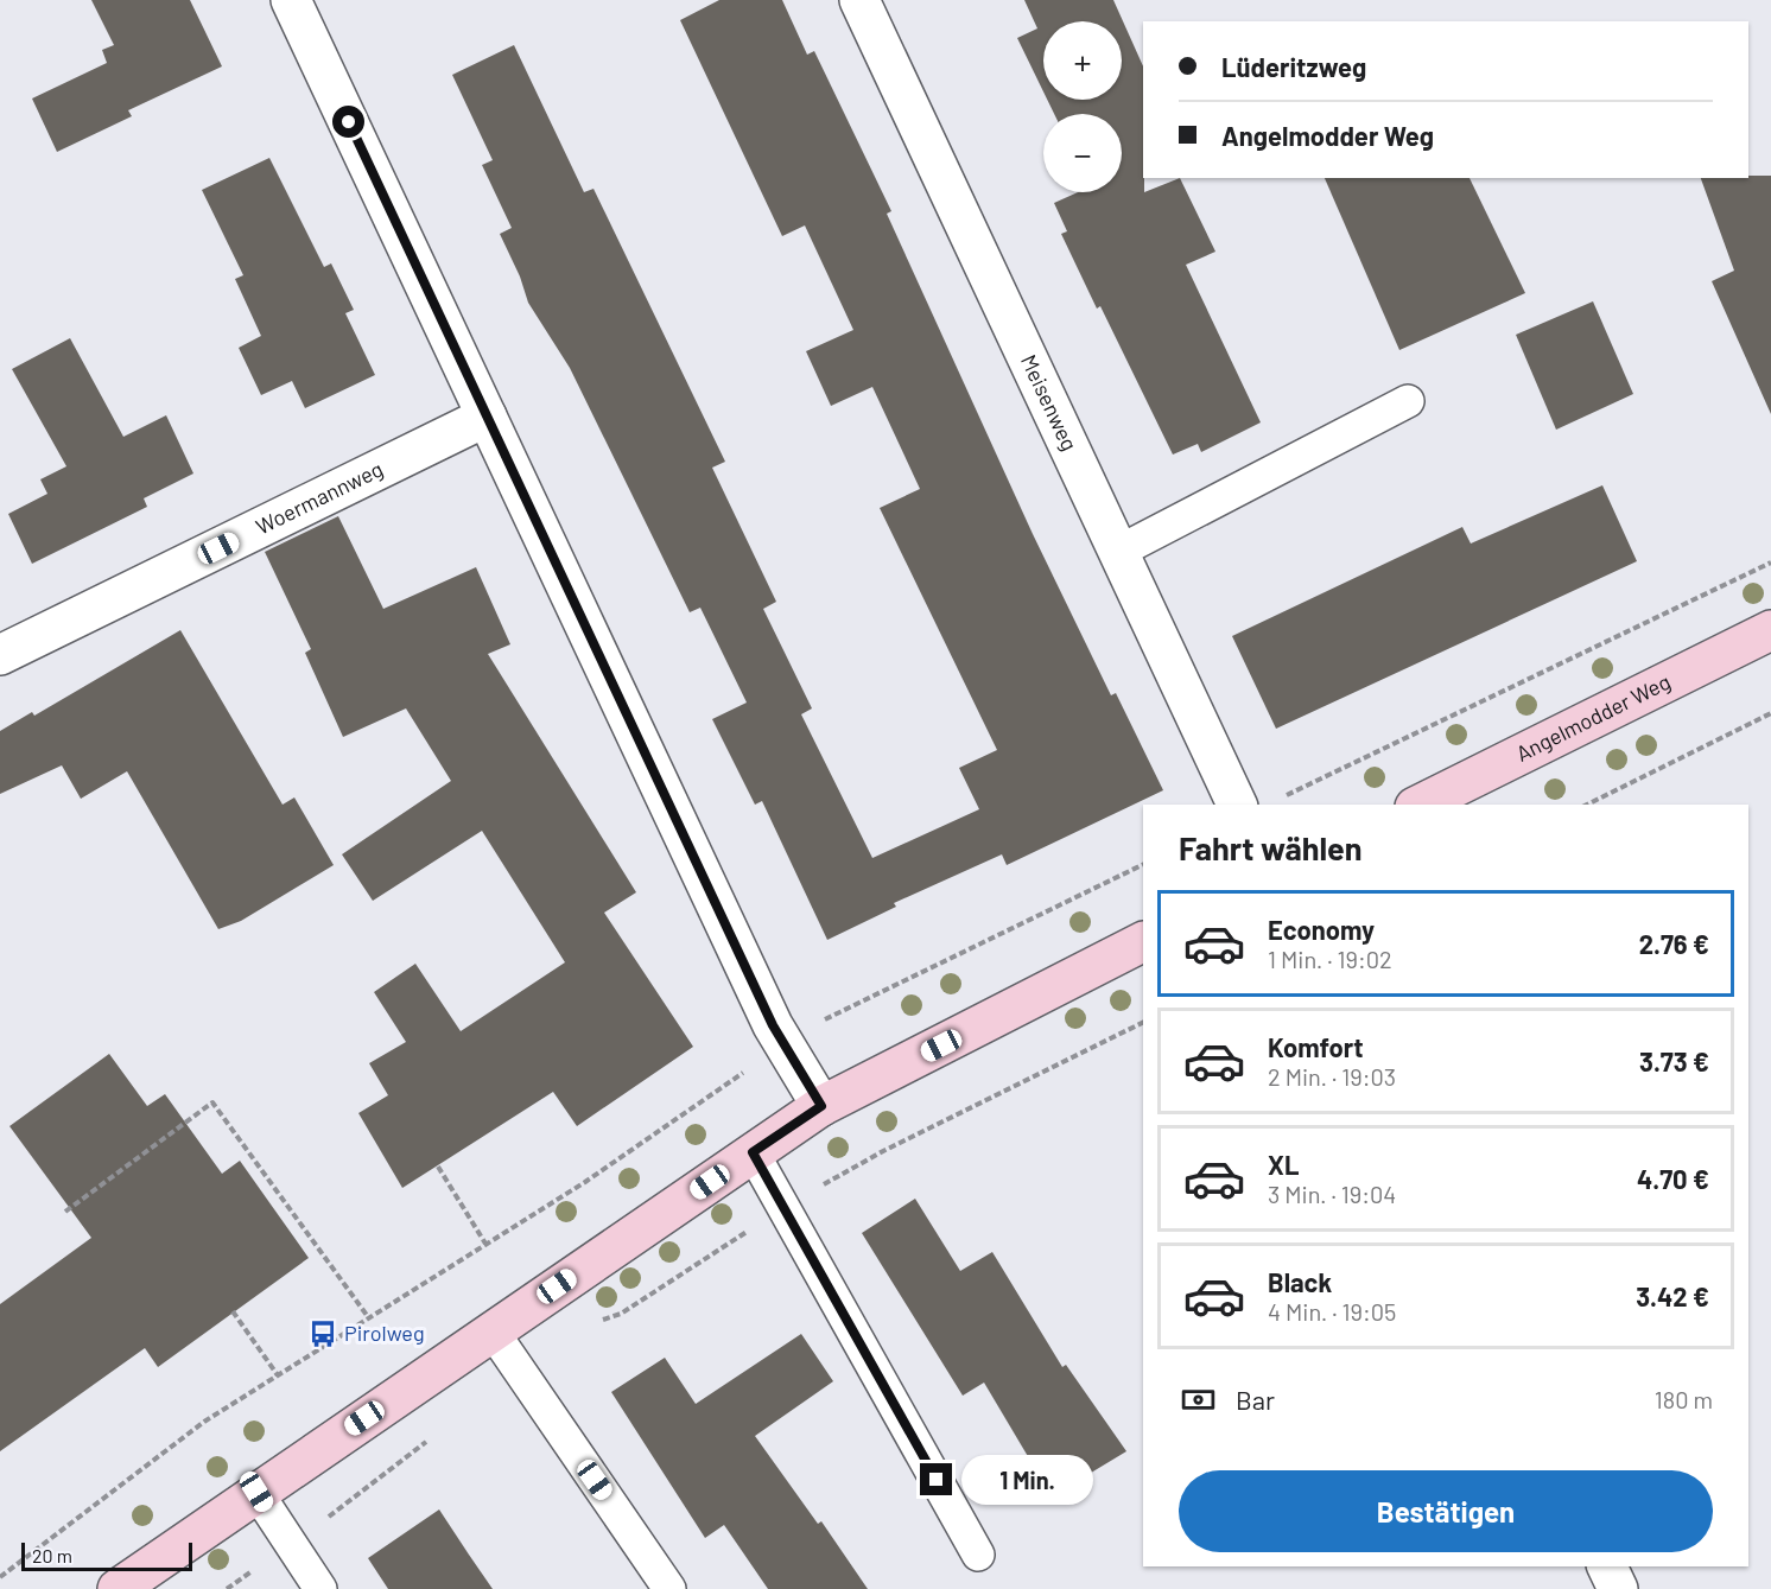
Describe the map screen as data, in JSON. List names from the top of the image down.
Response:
{
  "streets": {
    "street": ["Meisenweg", "Woermannweg", "Angelmodder Weg"]
  },
  "places": {
    "bus stop": ["Pirolweg"]
  },
  "scale_bar": "20 m",
  "page": {
    "map_buttons": ["+", "−"],
    "banner": ["Lüderitzweg", "Angelmodder Weg"],
    "heading": "Fahrt wählen",
    "list": [
      {
        "name": "Economy",
        "note": "1 Min. · 19:02",
        "value": "2.76 €"
      },
      {
        "name": "Komfort",
        "note": "2 Min. · 19:03",
        "value": "3.73 €"
      },
      {
        "name": "XL",
        "note": "3 Min. · 19:04",
        "value": "4.70 €"
      },
      {
        "name": "Black",
        "note": "4 Min. · 19:05",
        "value": "3.42 €"
      }
    ],
    "pay": ["Bar", "180 m"],
    "bubble": "1 Min.",
    "buttons": "Bestätigen",
    "scale": "20 m"
  }
}
